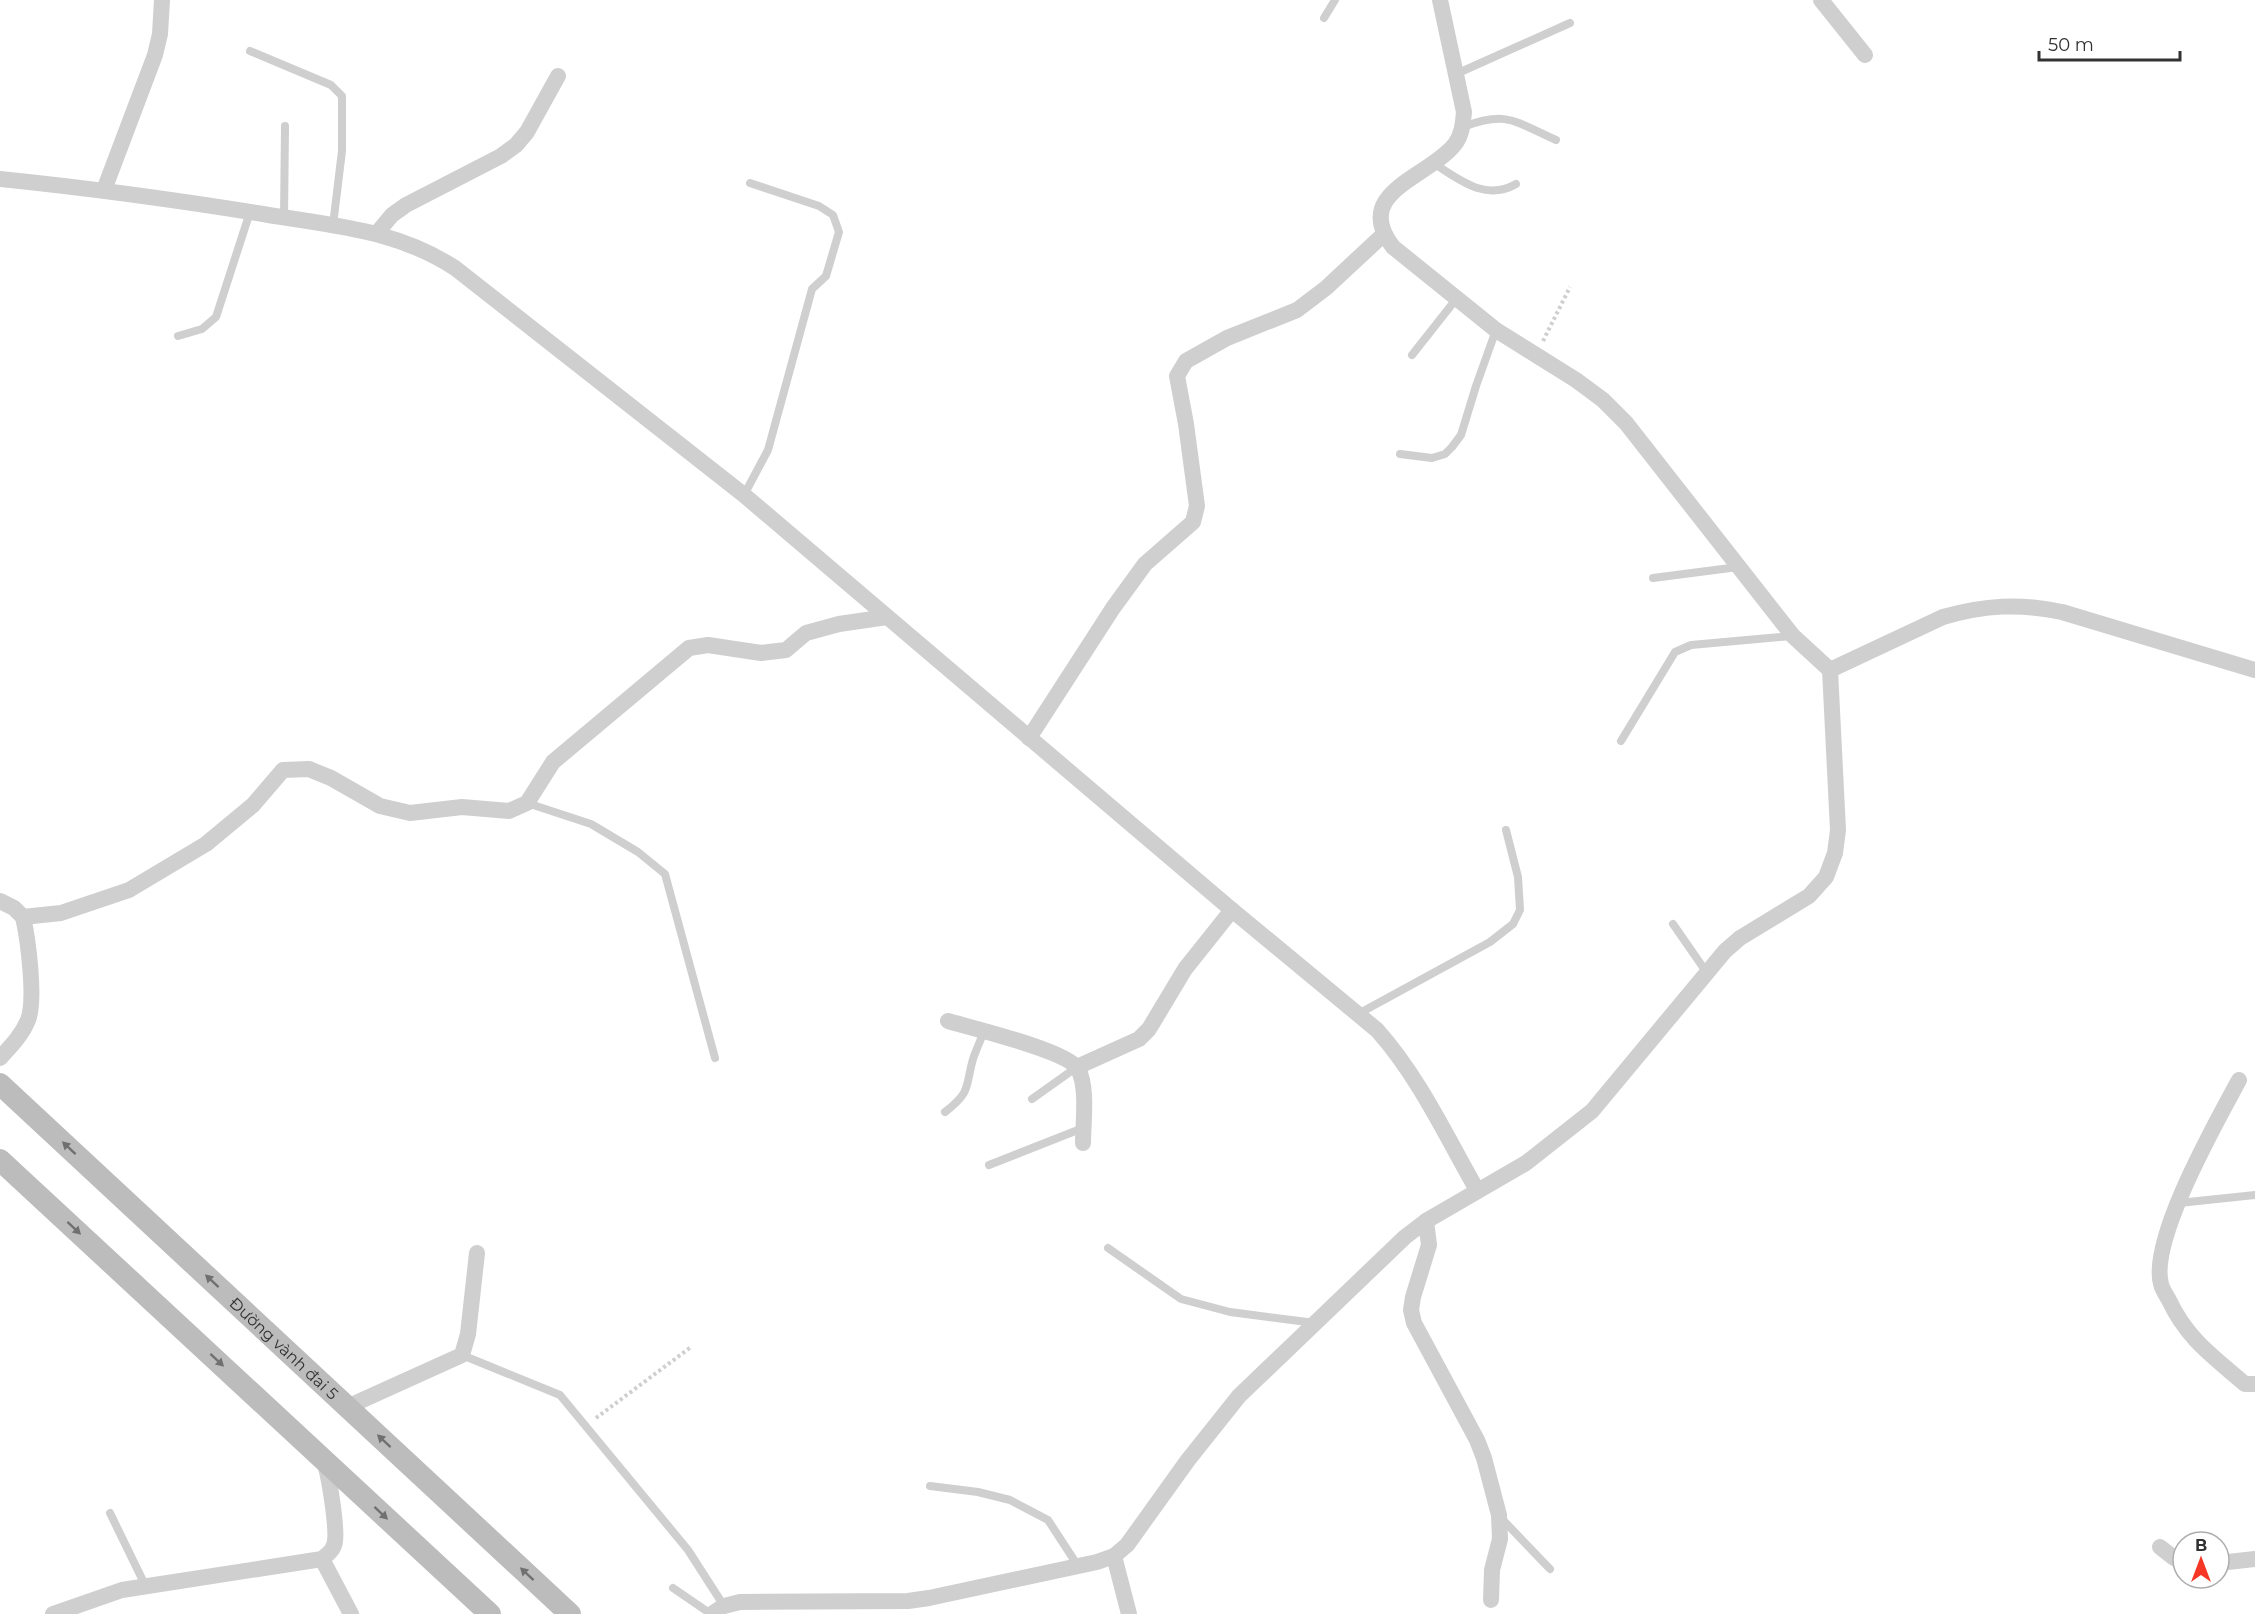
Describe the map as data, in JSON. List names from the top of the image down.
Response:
{
  "streets": {
    "main road": ["Đường vành đai 5"]
  },
  "scale_bar": "50 m",
  "north": "top"
}
